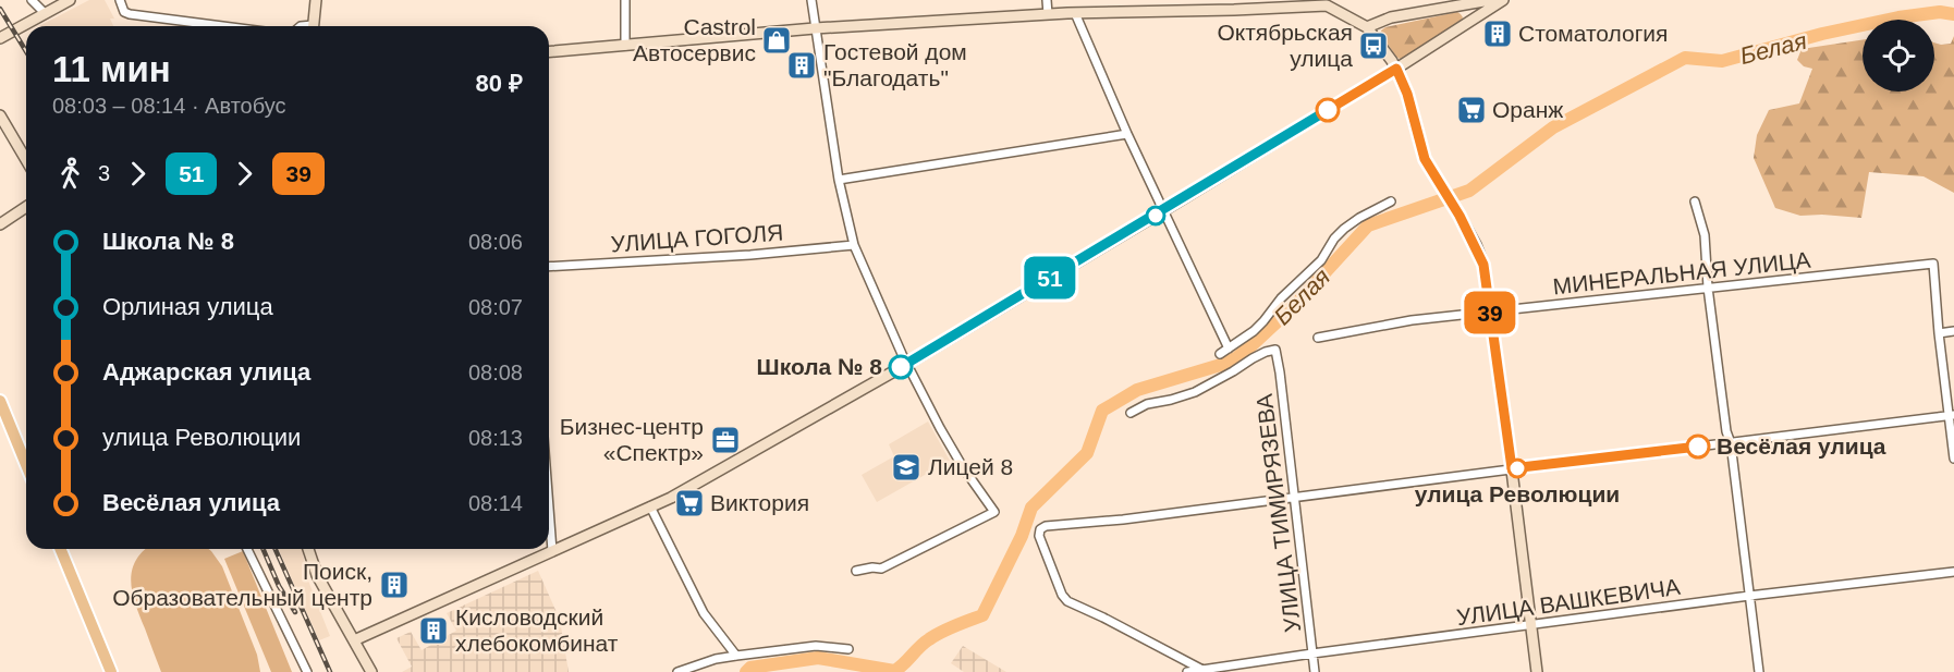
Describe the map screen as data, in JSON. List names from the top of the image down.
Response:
{
  "streets": {
    "street": [
      "УЛИЦА ГОГОЛЯ",
      "МИНЕРАЛЬНАЯ УЛИЦА",
      "УЛИЦА ТИМИРЯЗЕВА",
      "УЛИЦА ВАШКЕВИЧА"
    ]
  },
  "crossings": [
    ["УЛИЦА ТИМИРЯЗЕВА", "УЛИЦА ВАШКЕВИЧА"]
  ],
  "water": ["Белая"],
  "places": {
    "building": [
      "Стоматология",
      "Гостевой дом \"Благодать\"",
      "Поиск, Образовательный центр",
      "Кисловодский хлебокомбинат"
    ],
    "shop": ["Castrol Автосервис"],
    "bus stop": ["Октябрьская улица"],
    "supermarket": ["Оранж", "Виктория"],
    "other": ["Школа № 8", "Весёлая улица", "улица Революции"],
    "office": ["Бизнес-центр «Спектр»"],
    "school or university": ["Лицей 8"]
  },
  "lines": ["bus line 39", "bus line 51"],
  "page": {
    "on_map": ["51", "39"],
    "heading": ["11 мин", "08:03 – 08:14 · Автобус", "80 ₽"],
    "legs": ["3", "51", "39"],
    "list": [
      {
        "name": "Школа № 8",
        "value": "08:06"
      },
      {
        "name": "Орлиная улица",
        "value": "08:07"
      },
      {
        "name": "Аджарская улица",
        "value": "08:08"
      },
      {
        "name": "улица Революции",
        "value": "08:13"
      },
      {
        "name": "Весёлая улица",
        "value": "08:14"
      }
    ]
  }
}
